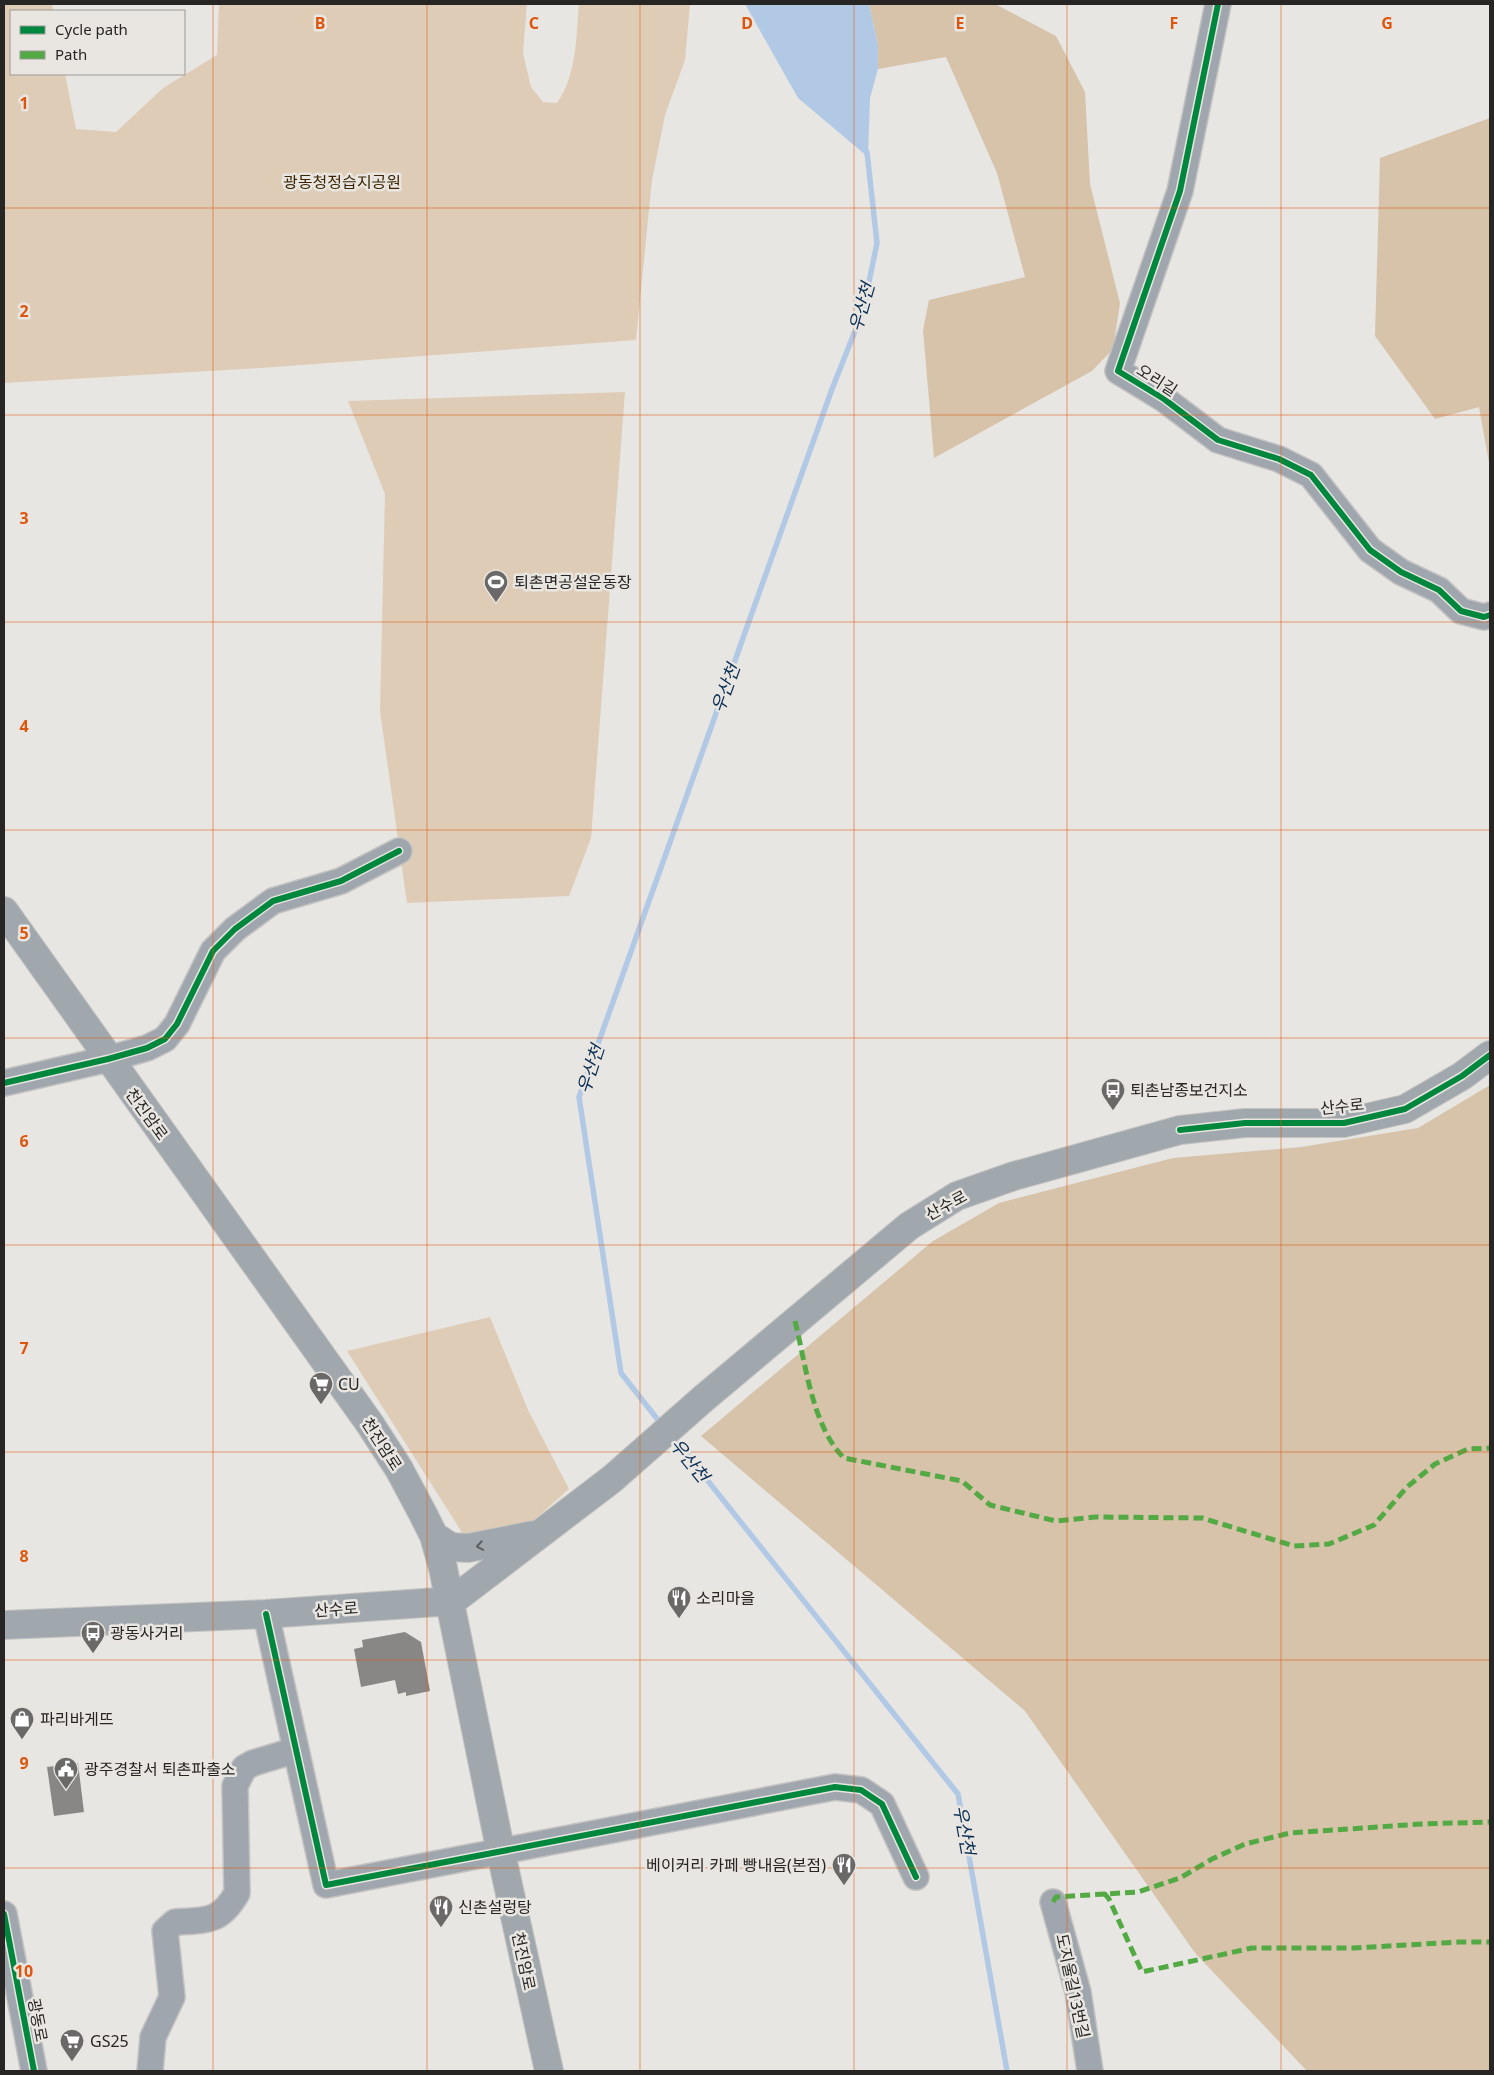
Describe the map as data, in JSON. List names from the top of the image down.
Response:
{
  "streets": {
    "main road": ["산수로", "천진암로"],
    "street": ["오리길", "도지울길13번길", "광동로"]
  },
  "crossings": [
    ["산수로", "천진암로"]
  ],
  "water": ["우산천"],
  "parks": ["광동청정습지공원"],
  "places": {
    "sports": ["퇴촌면공설운동장"],
    "bus stop": ["퇴촌남종보건지소", "광동사거리"],
    "supermarket": ["CU", "GS25"],
    "restaurant": ["소리마을", "베이커리 카페 빵내음(본점)", "신촌설렁탕"],
    "shop": ["파리바게뜨"],
    "public building": ["광주경찰서 퇴촌파출소"]
  },
  "legend": ["Cycle path", "Path"],
  "grid": {
    "columns": [
      "B",
      "C",
      "D",
      "E",
      "F",
      "G"
    ],
    "rows": [
      "1",
      "2",
      "3",
      "4",
      "5",
      "6",
      "7",
      "8",
      "9",
      "10"
    ]
  }
}
